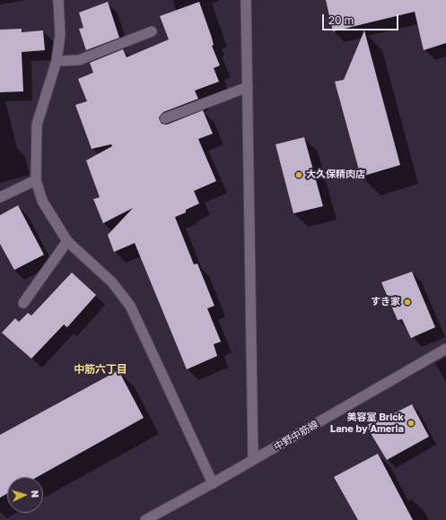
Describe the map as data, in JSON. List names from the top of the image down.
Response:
{
  "streets": {
    "street": ["中野中筋線"]
  },
  "districts": ["中筋六丁目"],
  "places": ["大久保精肉店", "すき家", "美容室 Brick Lane by Ameria"],
  "scale_bar": "20 m",
  "north": "right"
}
